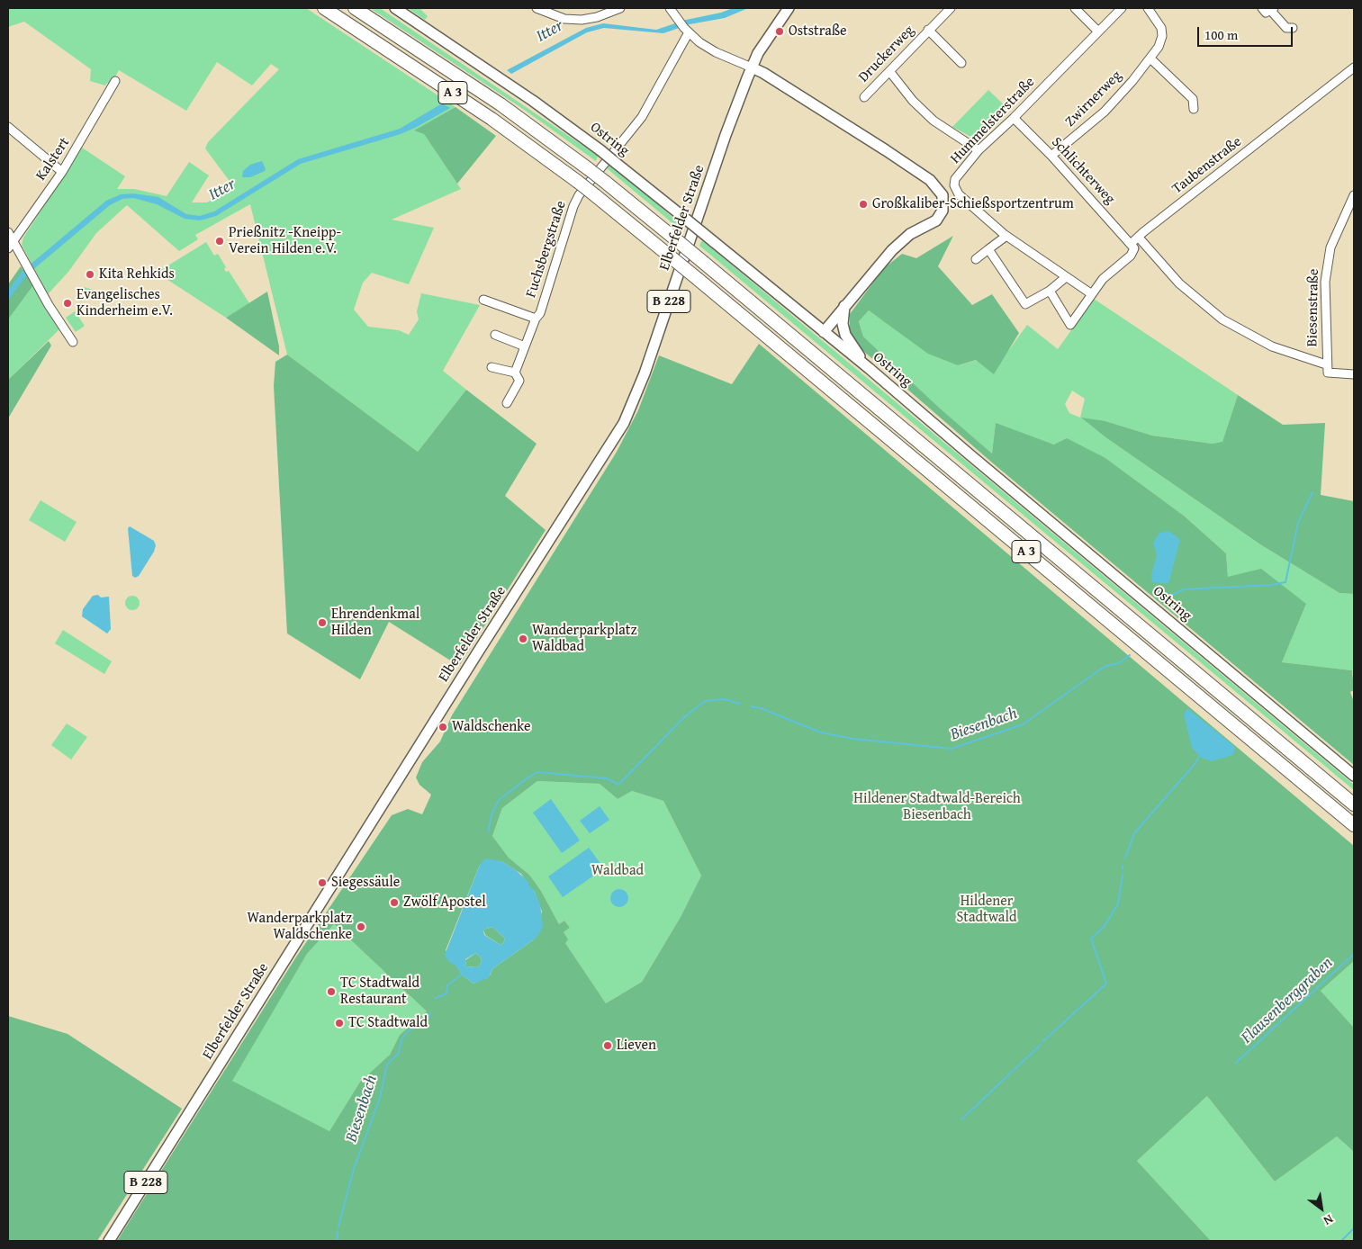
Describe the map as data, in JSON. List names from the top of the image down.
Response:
{
  "streets": {
    "highway": ["A 3"],
    "main road": ["Ostring", "Elberfelder Straße", "B 228"],
    "street": [
      "Druckerweg",
      "Zwirnerweg",
      "Hummelsterstraße",
      "Kalstert",
      "Taubenstraße",
      "Schlichterweg",
      "Fuchsbergstraße",
      "Biesenstraße"
    ]
  },
  "crossings": [
    ["Zwirnerweg", "Schlichterweg"],
    ["Hummelsterstraße", "Taubenstraße"],
    ["Hummelsterstraße", "Schlichterweg"],
    ["Taubenstraße", "Schlichterweg"]
  ],
  "water": ["Itter", "Biesenbach", "Flausenberggraben"],
  "parks": ["Hildener Stadtwald-Bereich Biesenbach", "Waldbad", "Hildener Stadtwald"],
  "places": [
    "Oststraße",
    "Großkaliber-Schießsportzentrum",
    "Prießnitz -Kneipp- Verein Hilden e.V.",
    "Kita Rehkids",
    "Evangelisches Kinderheim e.V.",
    "Ehrendenkmal Hilden",
    "Wanderparkplatz Waldbad",
    "Waldschenke",
    "Siegessäule",
    "Zwölf Apostel",
    "Wanderparkplatz Waldschenke",
    "TC Stadtwald Restaurant",
    "TC Stadtwald",
    "Lieven"
  ],
  "scale_bar": "100 m",
  "north": "bottom right"
}
